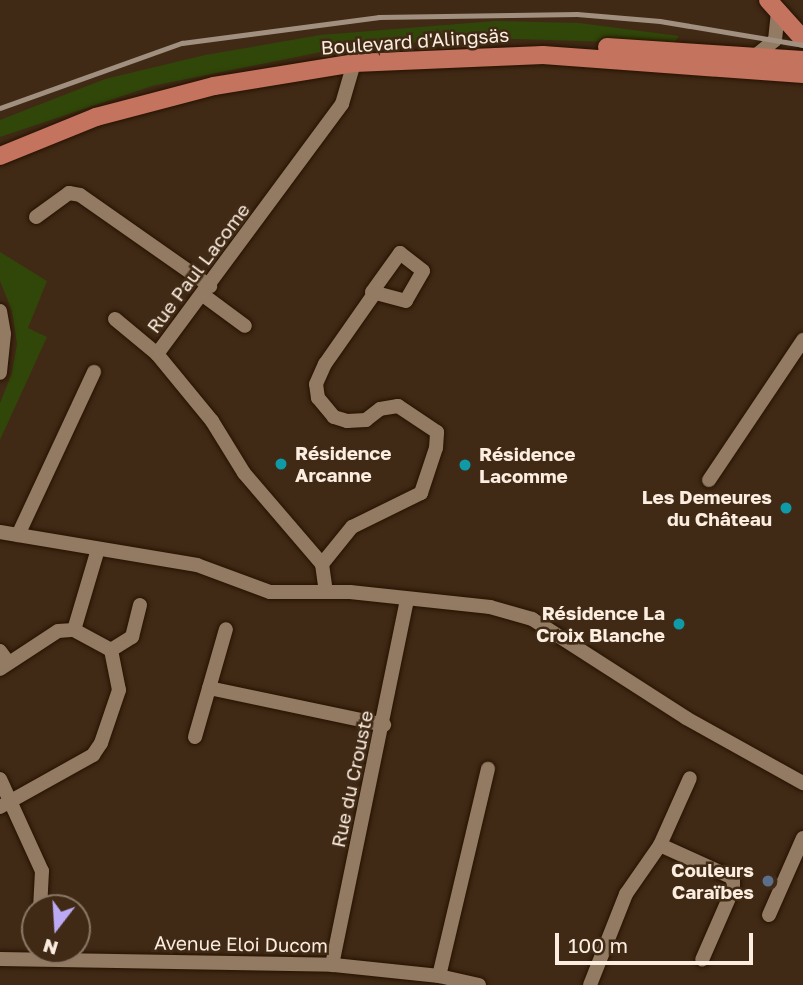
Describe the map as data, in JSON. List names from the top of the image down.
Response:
{
  "streets": {
    "main road": ["Boulevard d'Alingsäs"],
    "street": ["Rue Paul Lacome", "Rue du Crouste", "Avenue Eloi Ducom"]
  },
  "crossings": [
    ["Boulevard d'Alingsäs", "Rue Paul Lacome"],
    ["Rue du Crouste", "Avenue Eloi Ducom"]
  ],
  "places": [
    "Résidence Arcanne",
    "Résidence Lacomme",
    "Les Demeures du Château",
    "Résidence La Croix Blanche",
    "Couleurs Caraïbes"
  ],
  "scale_bar": "100 m",
  "north": "bottom"
}
